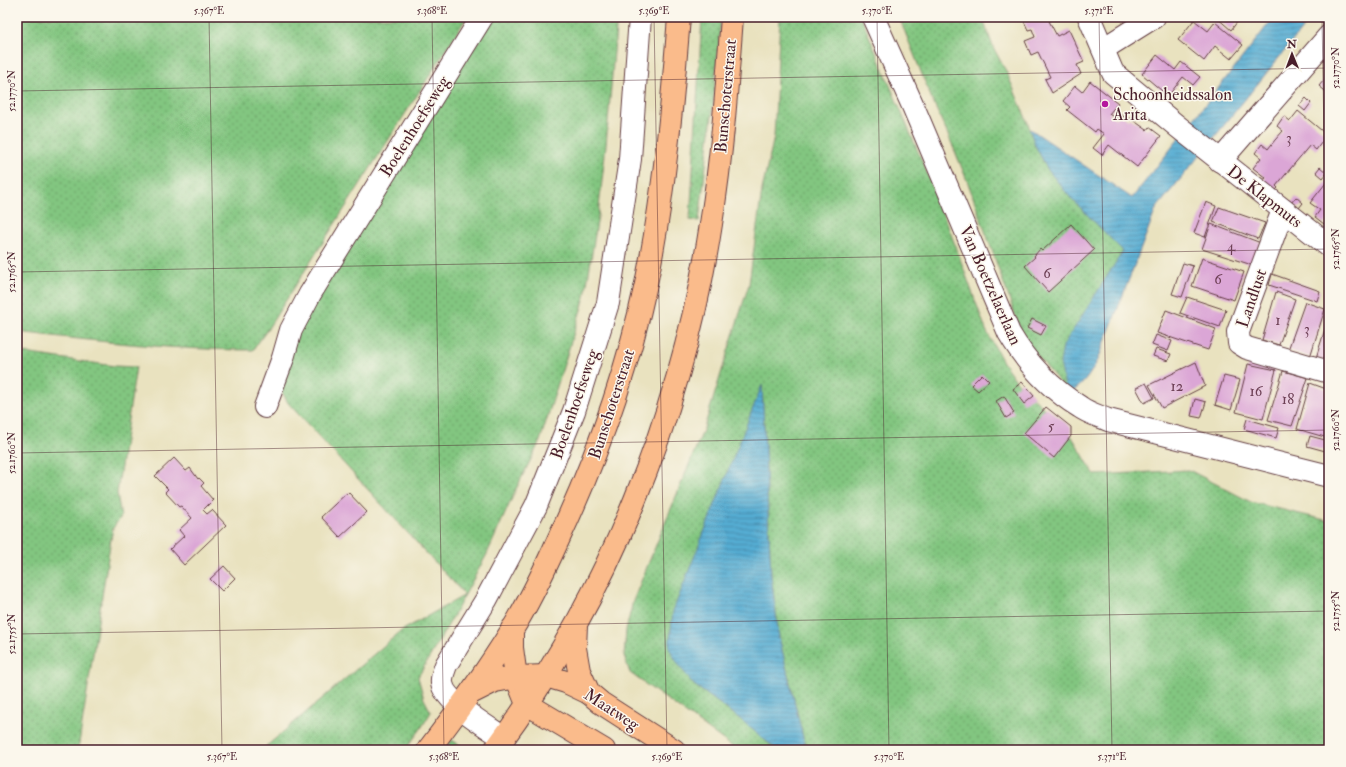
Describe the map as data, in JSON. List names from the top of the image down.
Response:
{
  "streets": {
    "main road": ["Bunschoterstraat", "Maatweg"],
    "street": [
      "Boelenhoefseweg",
      "De Klapmuts",
      "Van Boetzelaerlaan",
      "Landlust"
    ]
  },
  "crossings": [
    ["Bunschoterstraat", "Boelenhoefseweg"],
    ["Bunschoterstraat", "Maatweg"],
    ["Boelenhoefseweg", "Maatweg"],
    ["De Klapmuts", "Landlust"]
  ],
  "places": ["Schoonheidssalon Arita"],
  "house_numbers": [
    "3",
    "4",
    "6",
    "6",
    "1",
    "3",
    "12",
    "16",
    "18",
    "5"
  ],
  "north": "top",
  "coordinates": [
    "5.367°E",
    "5.368°E",
    "5.369°E",
    "5.370°E",
    "5.371°E",
    "52.1770°N",
    "52.1765°N",
    "52.1760°N",
    "52.1755°N"
  ]
}
